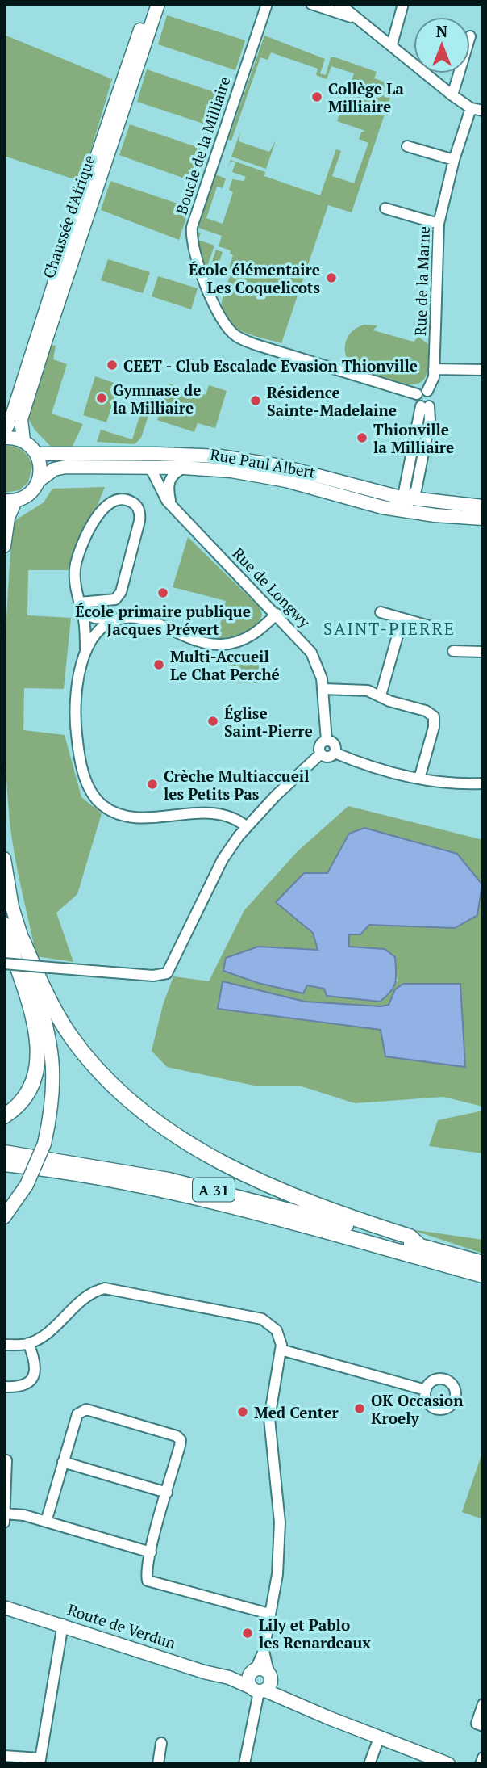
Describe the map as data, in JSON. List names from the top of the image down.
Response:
{
  "streets": {
    "highway": ["A 31"],
    "main road": ["Chaussée d'Afrique", "Rue Paul Albert", "Route de Verdun"],
    "street": ["Boucle de la Milliaire", "Rue de la Marne", "Rue de Longwy"]
  },
  "crossings": [
    ["Boucle de la Milliaire", "Rue de la Marne"],
    ["Rue Paul Albert", "Rue de Longwy"]
  ],
  "districts": ["SAINT-PIERRE"],
  "places": [
    "Collège La Milliaire",
    "École élémentaire Les Coquelicots",
    "CEET - Club Escalade Evasion Thionville",
    "Gymnase de la Milliaire",
    "Résidence Sainte-Madelaine",
    "Thionville la Milliaire",
    "École primaire publique Jacques Prévert",
    "Multi-Accueil Le Chat Perché",
    "Église Saint-Pierre",
    "Crèche Multiaccueil les Petits Pas",
    "OK Occasion Kroely",
    "Med Center",
    "Lily et Pablo les Renardeaux"
  ],
  "north": "top"
}
